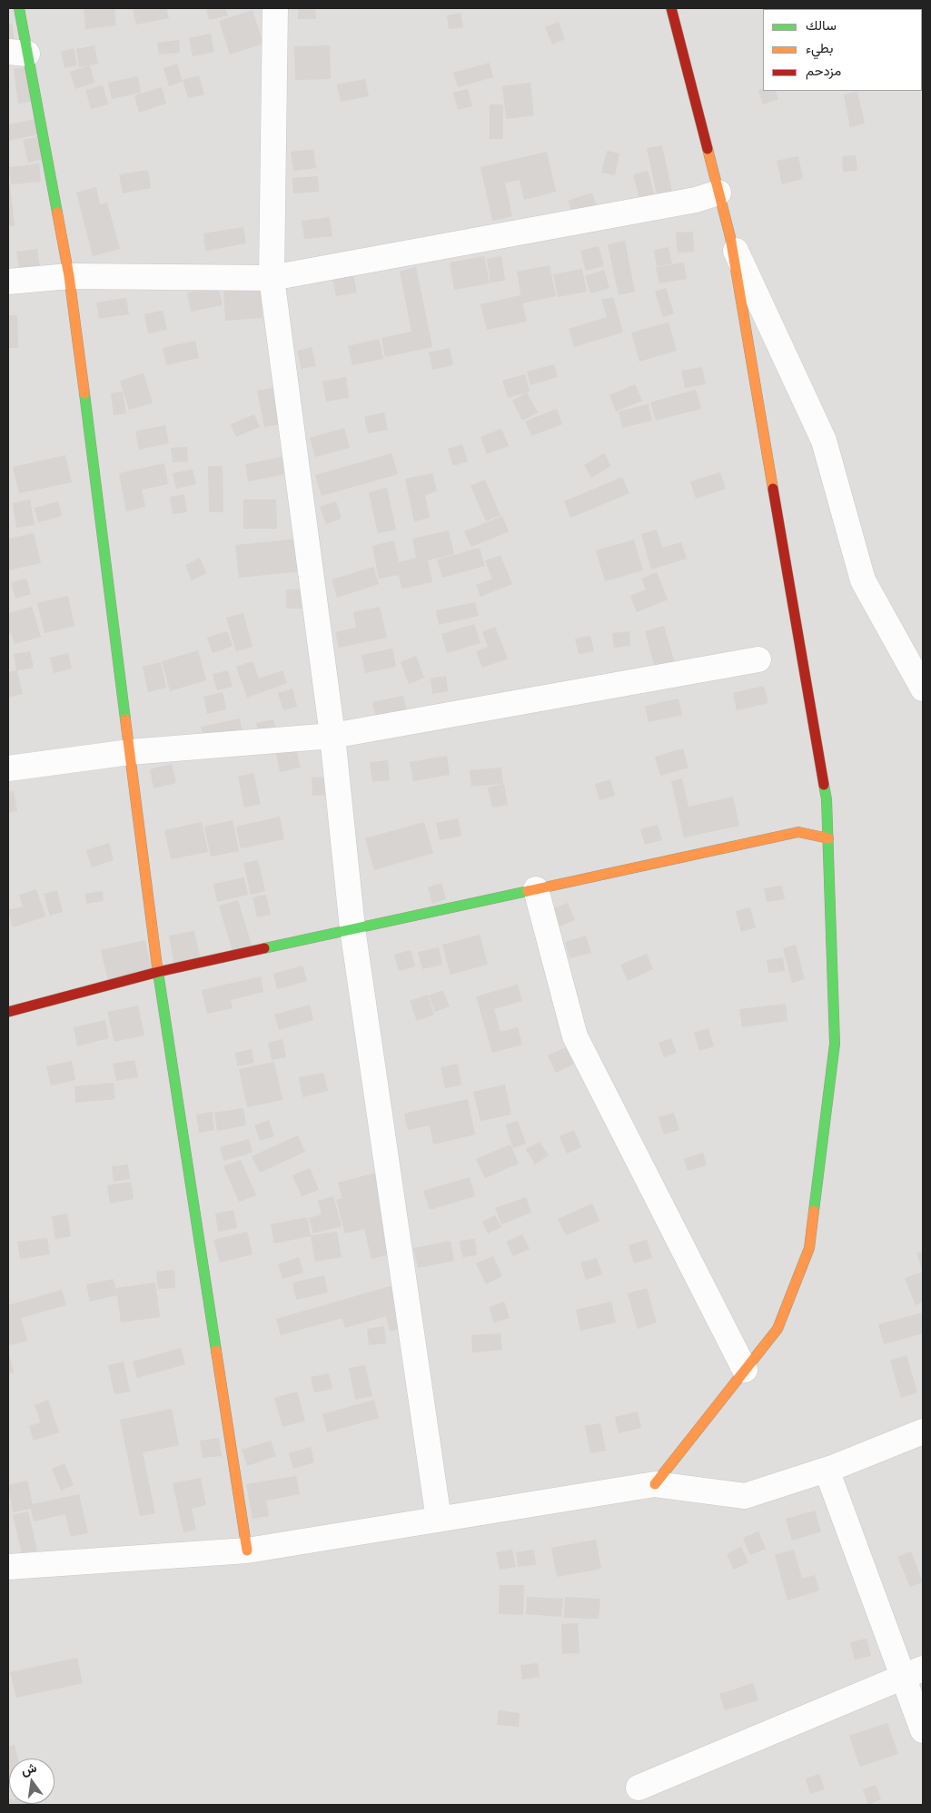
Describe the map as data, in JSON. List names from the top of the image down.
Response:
{
  "legend": ["سالك", "بطيء", "مزدحم"],
  "north": "top"
}
